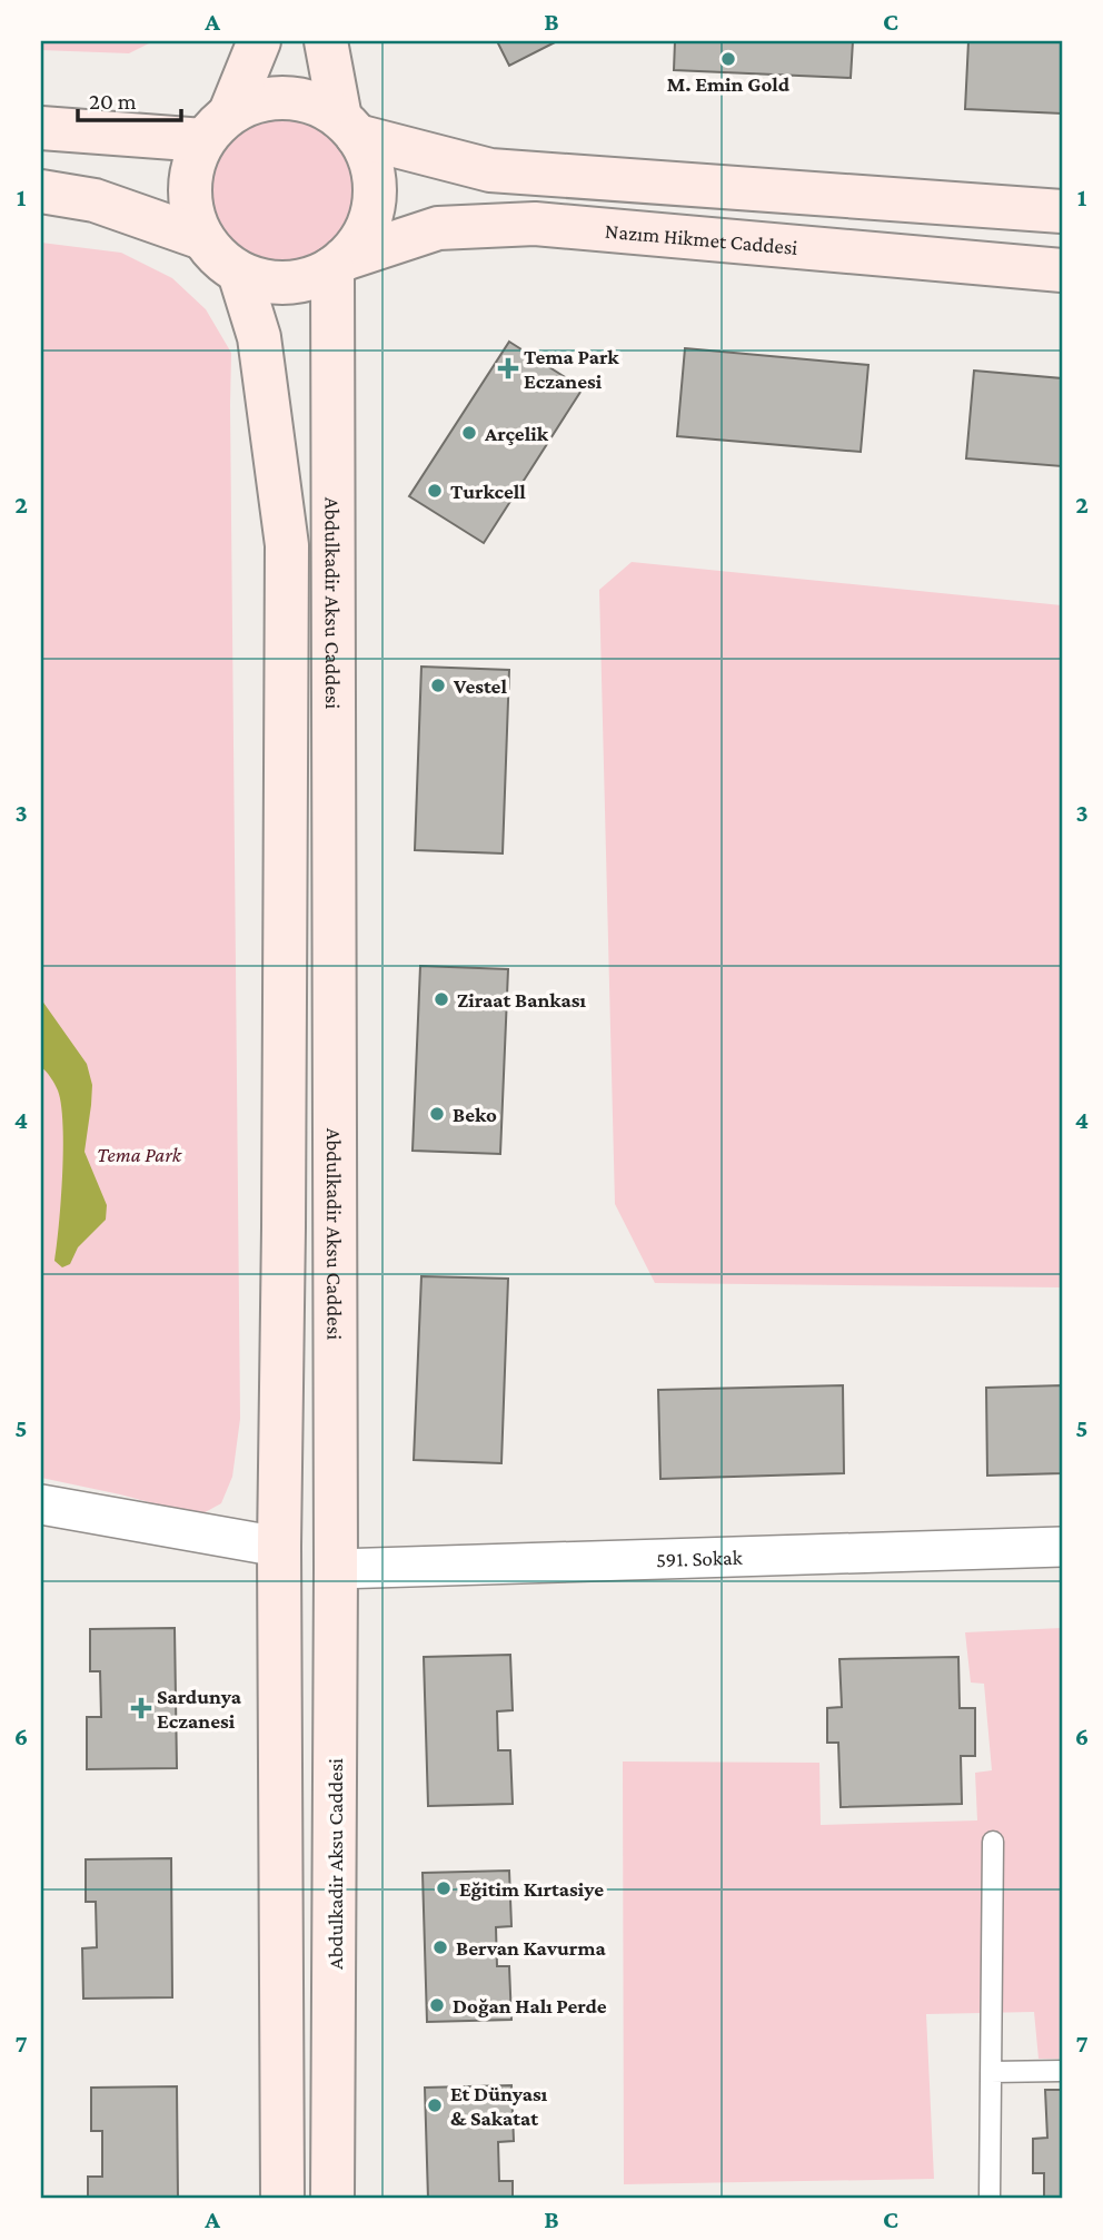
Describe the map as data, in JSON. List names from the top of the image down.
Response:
{
  "streets": {
    "main road": ["Nazım Hikmet Caddesi", "Abdulkadir Aksu Caddesi"],
    "street": ["591. Sokak"]
  },
  "crossings": [
    ["Nazım Hikmet Caddesi", "Abdulkadir Aksu Caddesi"],
    ["Abdulkadir Aksu Caddesi", "591. Sokak"]
  ],
  "parks": ["Tema Park"],
  "places": {
    "other": [
      "M. Emin Gold",
      "Arçelik",
      "Turkcell",
      "Vestel",
      "Ziraat Bankası",
      "Beko",
      "Eğitim Kırtasiye",
      "Bervan Kavurma",
      "Doğan Halı Perde",
      "Et Dünyası & Sakatat"
    ],
    "health": ["Tema Park Eczanesi", "Sardunya Eczanesi"]
  },
  "scale_bar": "20 m",
  "grid": {
    "columns": ["A", "B", "C"],
    "rows": [
      "1",
      "2",
      "3",
      "4",
      "5",
      "6",
      "7"
    ]
  }
}
